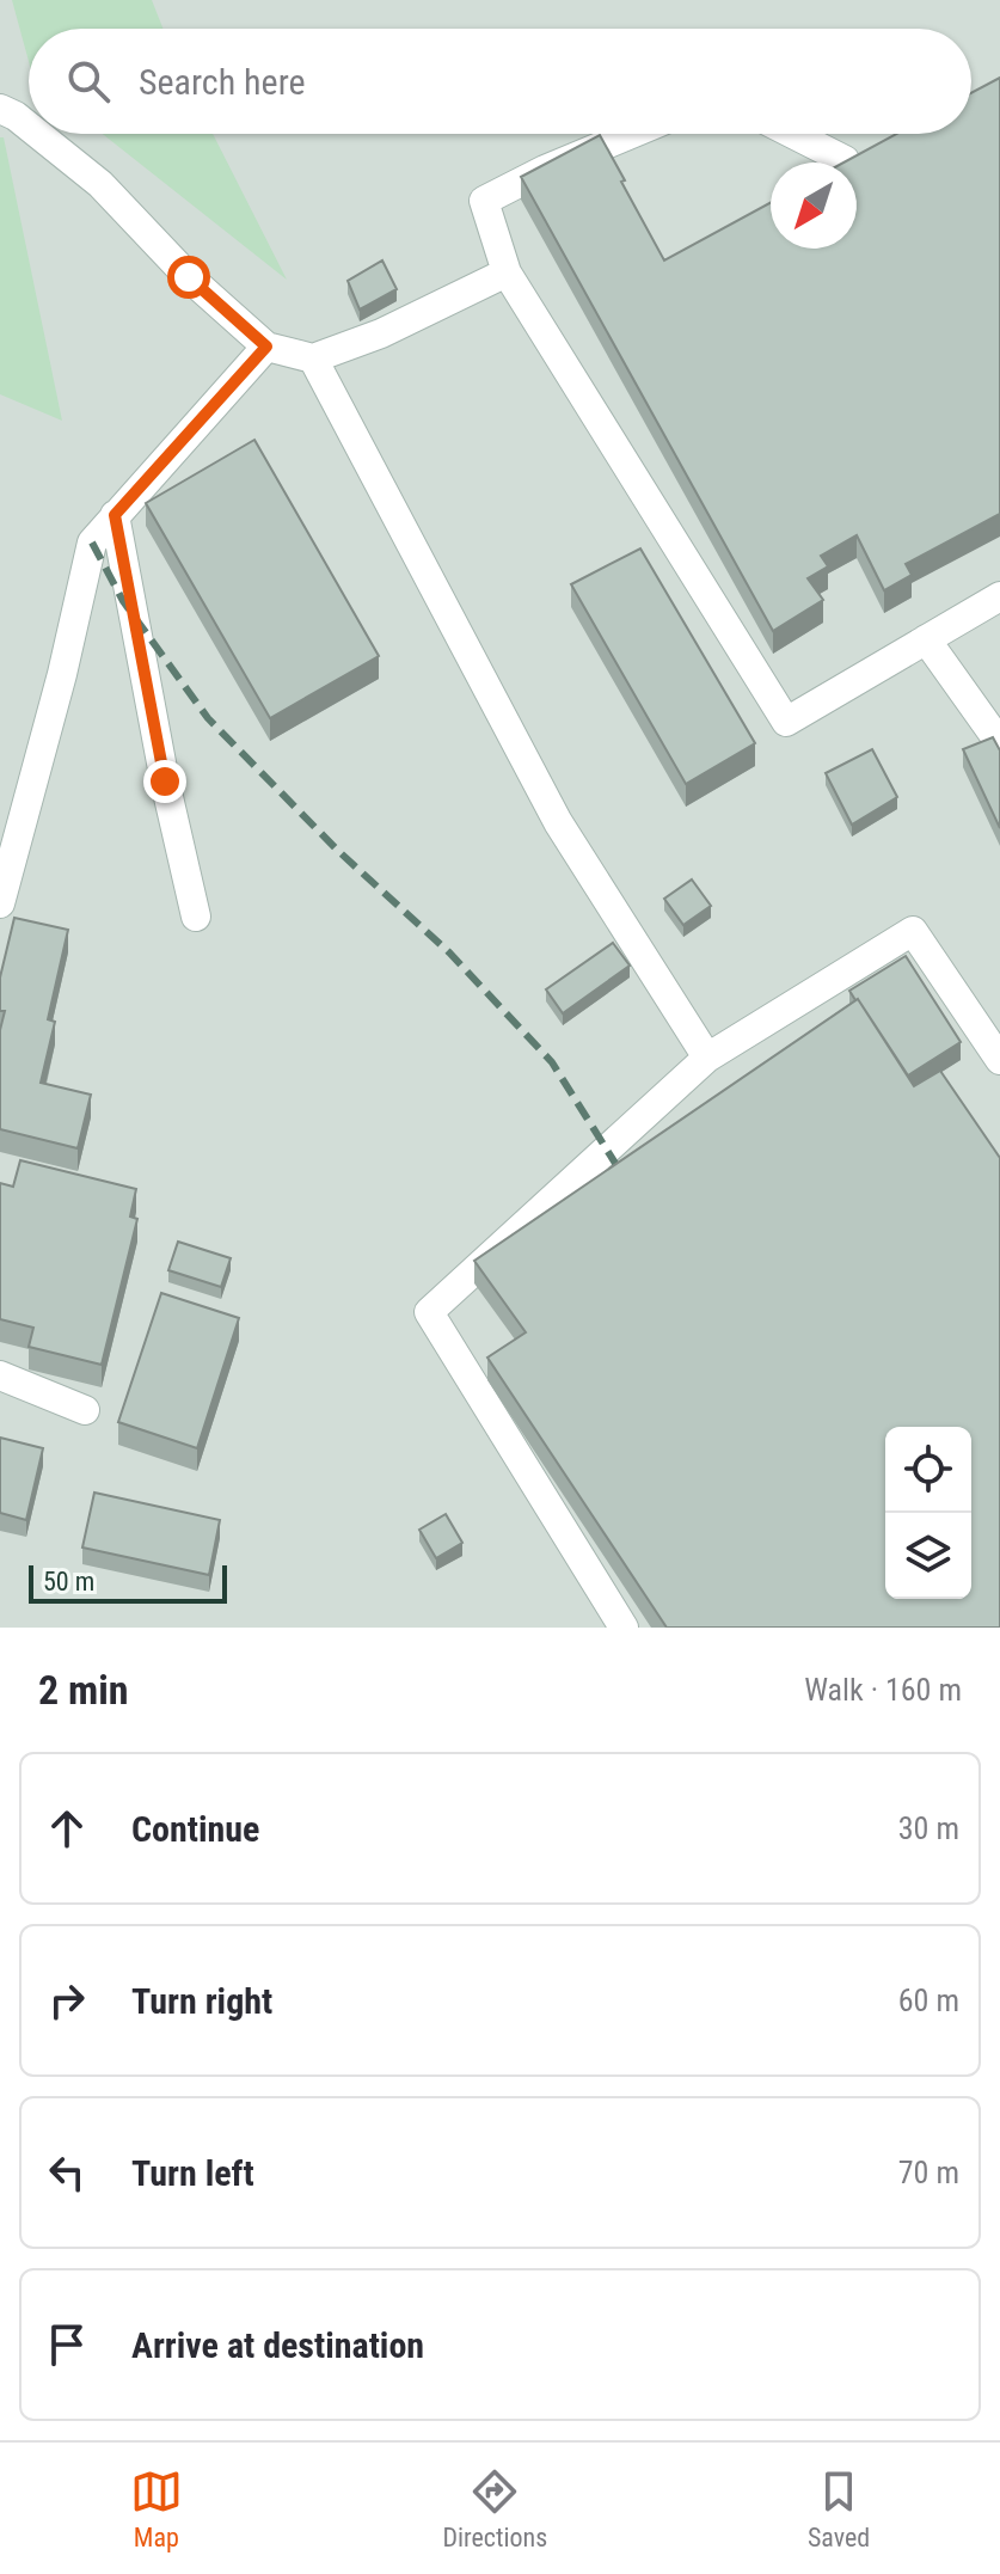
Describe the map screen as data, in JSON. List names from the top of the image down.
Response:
{
  "scale_bar": "50 m",
  "north": "bottom left",
  "page": {
    "search": "Search here",
    "scale": "50 m",
    "heading": ["2 min", "Walk · 160 m"],
    "list": [
      ["Continue", "30 m"],
      ["Turn right", "60 m"],
      ["Turn left", "70 m"],
      "Arrive at destination"
    ],
    "nav": ["Map", "Directions", "Saved"]
  }
}
